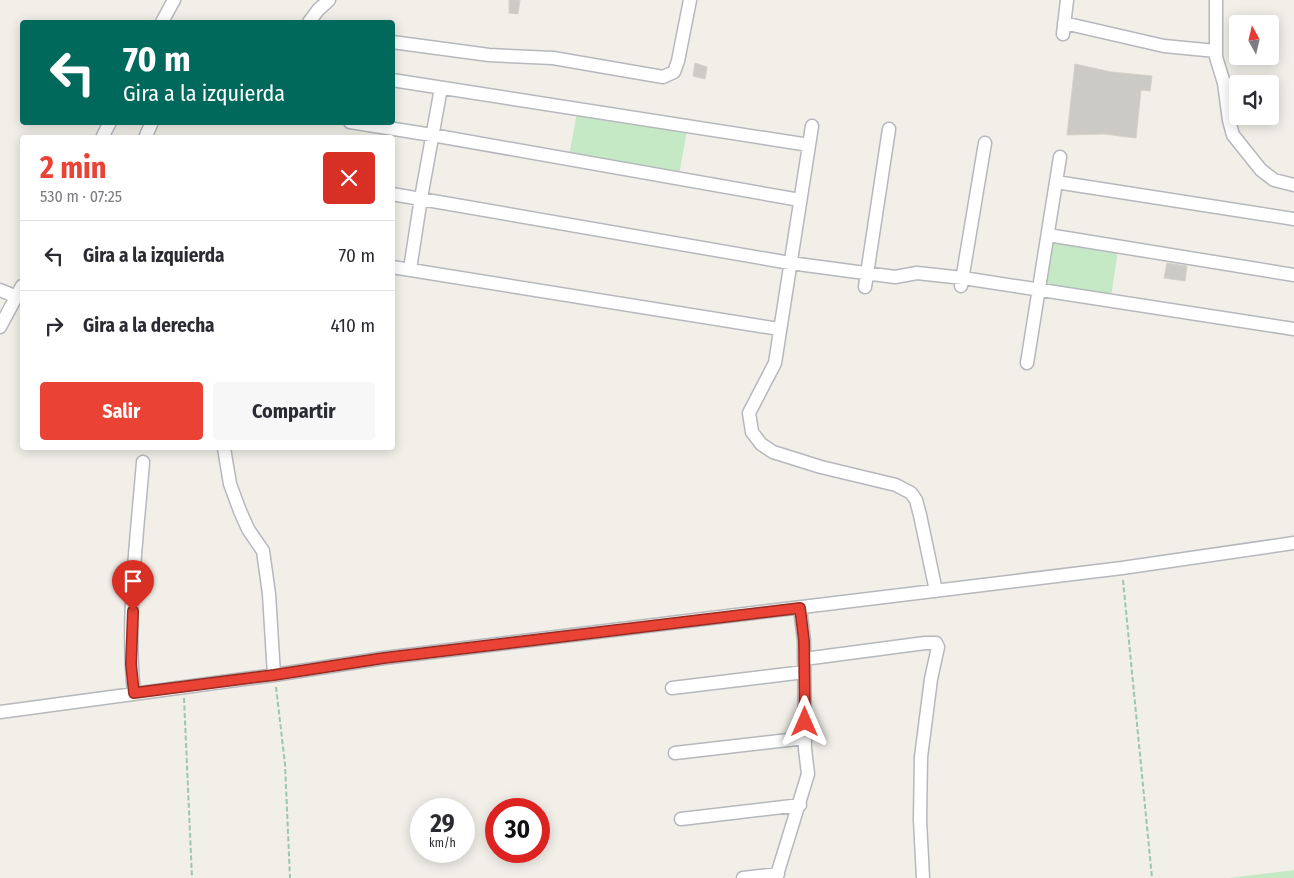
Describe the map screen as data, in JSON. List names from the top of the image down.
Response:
{
  "north": "top",
  "page": {
    "turn": ["70 m", "Gira a la izquierda"],
    "heading": ["2 min", "530 m · 07:25"],
    "list": [
      {
        "name": "Gira a la izquierda",
        "value": "70 m"
      },
      {
        "name": "Gira a la derecha",
        "value": "410 m"
      }
    ],
    "buttons": ["Salir", "Compartir"],
    "speed": "29 km/h",
    "limit": "30"
  }
}
